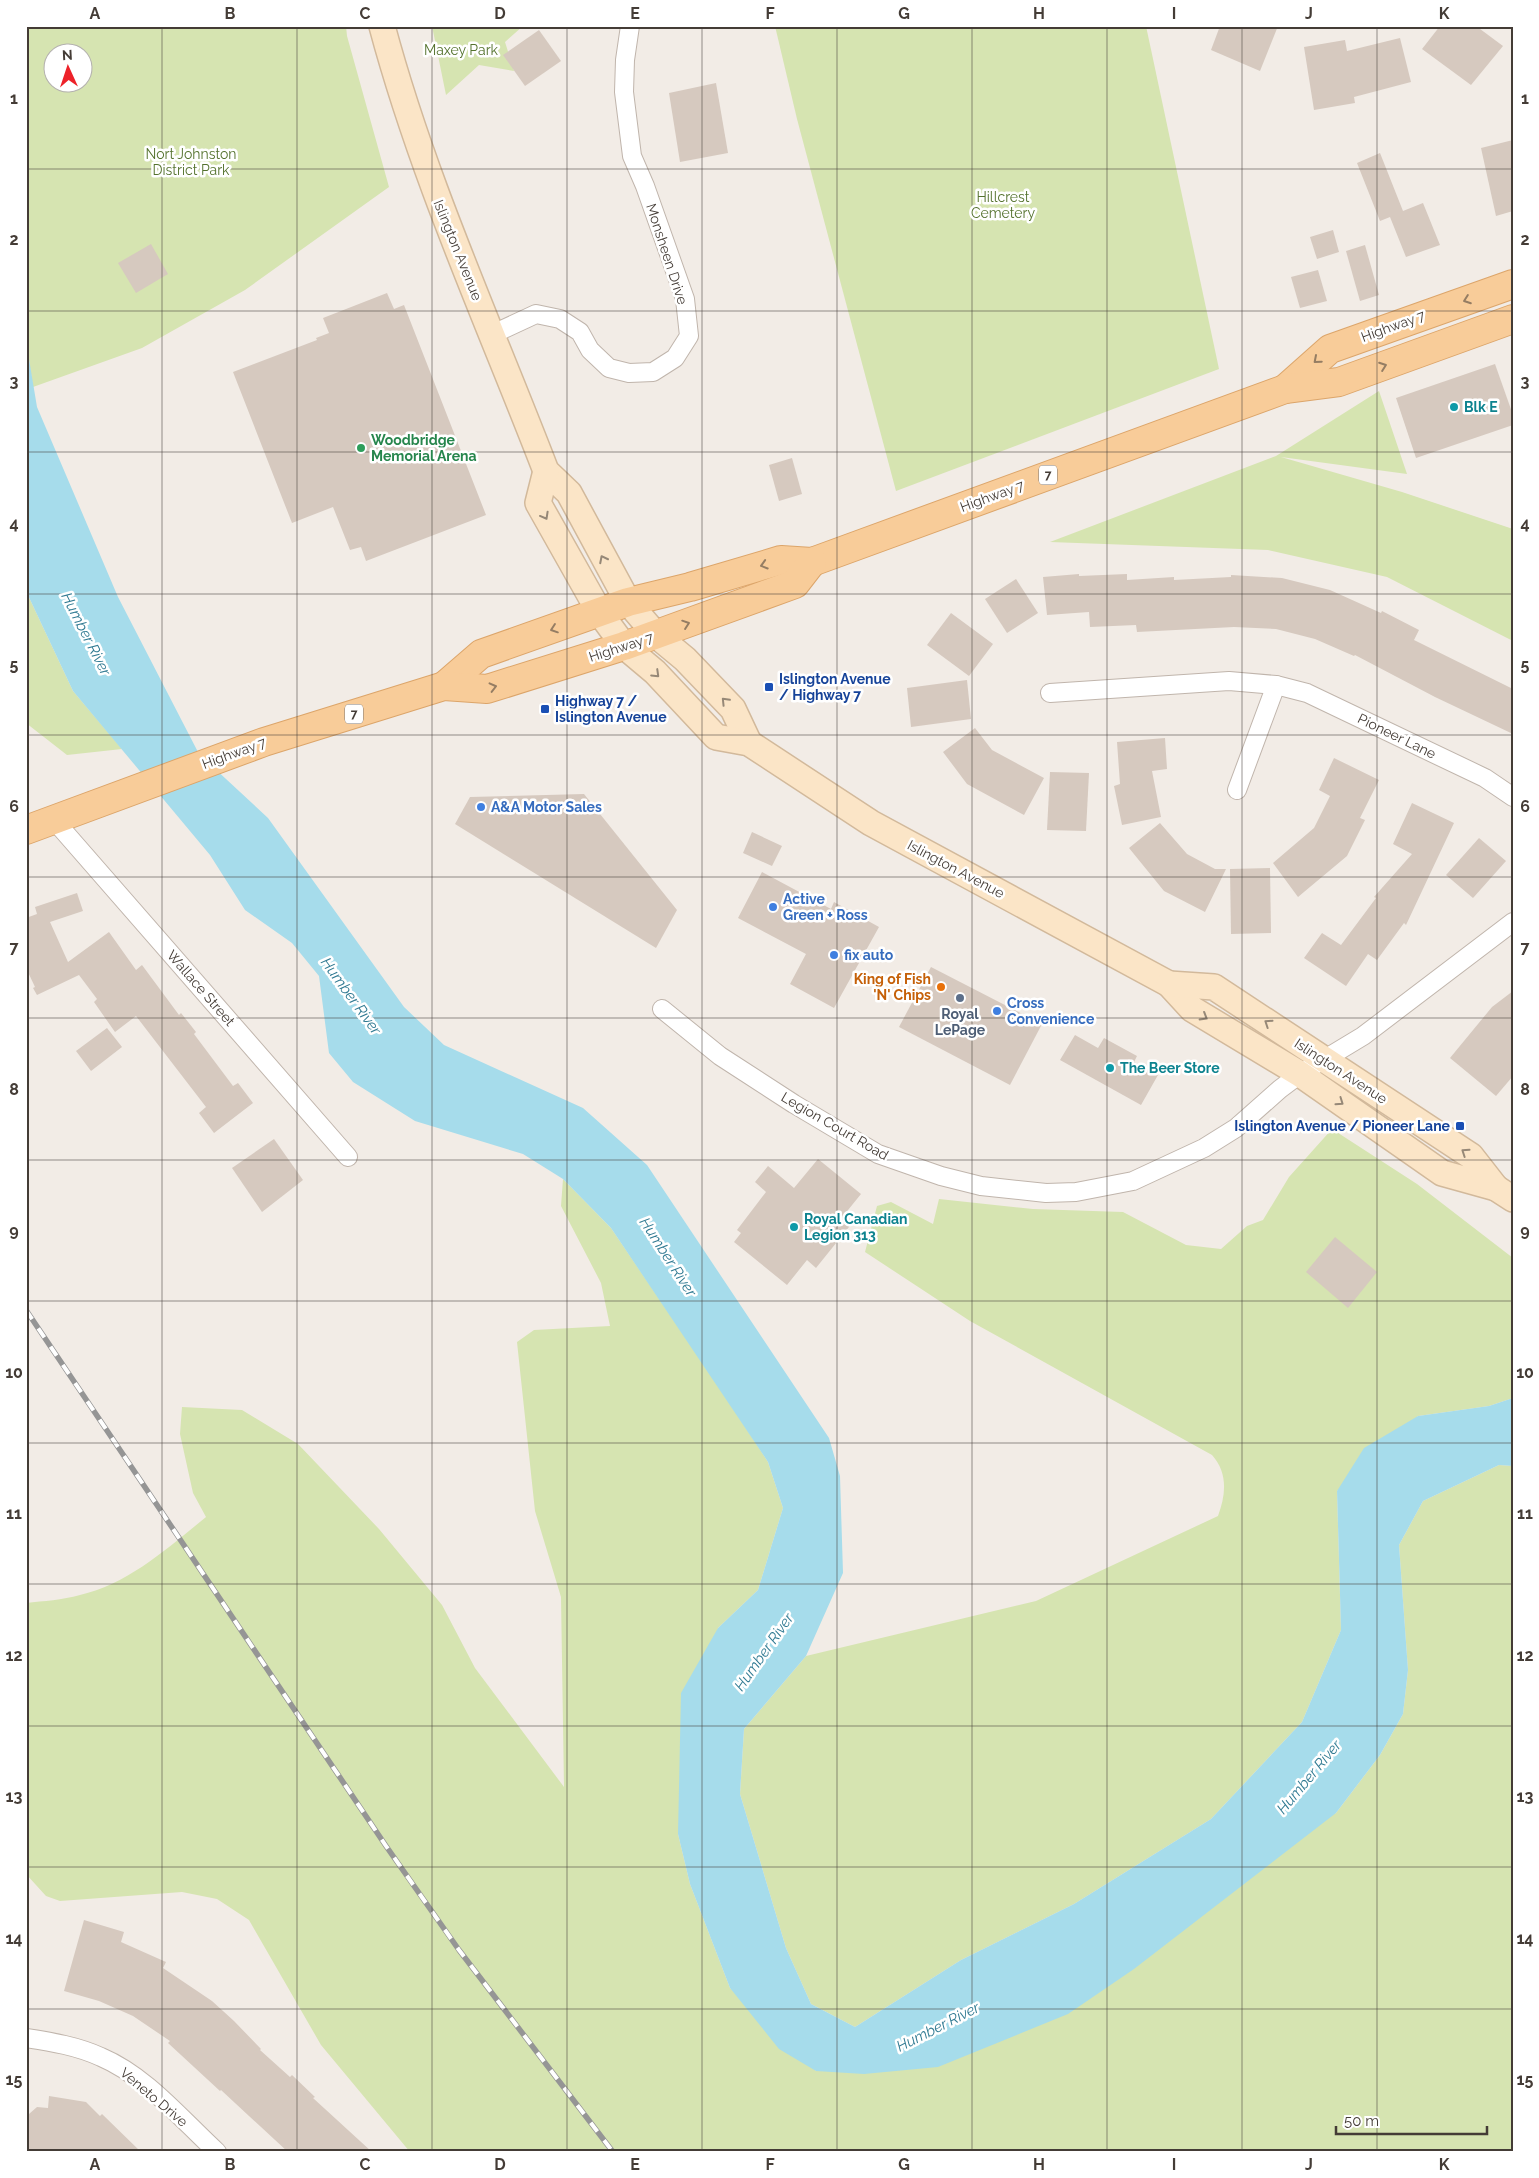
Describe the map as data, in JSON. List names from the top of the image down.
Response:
{
  "streets": {
    "main road": ["Islington Avenue", "Highway 7", "7"],
    "street": [
      "Monsheen Drive",
      "Pioneer Lane",
      "Wallace Street",
      "Legion Court Road",
      "Veneto Drive"
    ]
  },
  "crossings": [
    ["Islington Avenue", "Monsheen Drive"],
    ["Islington Avenue", "Highway 7"],
    ["Islington Avenue", "Legion Court Road"],
    ["Highway 7", "Wallace Street"]
  ],
  "water": ["Humber River"],
  "parks": ["Maxey Park", "Nort Johnston District Park", "Hillcrest Cemetery"],
  "places": {
    "other": [
      "Blk E",
      "Woodbridge Memorial Arena",
      "A&A Motor Sales",
      "Active Green + Ross",
      "fix auto",
      "King of Fish 'N' Chips",
      "Royal LePage",
      "Cross Convenience",
      "The Beer Store",
      "Royal Canadian Legion 313"
    ],
    "transit": ["Islington Avenue / Highway 7", "Highway 7 / Islington Avenue", "Islington Avenue / Pioneer Lane"]
  },
  "scale_bar": "50 m",
  "north": "top",
  "grid": {
    "columns": [
      "A",
      "B",
      "C",
      "D",
      "E",
      "F",
      "G",
      "H",
      "I",
      "J",
      "K"
    ],
    "rows": [
      "1",
      "2",
      "3",
      "4",
      "5",
      "6",
      "7",
      "8",
      "9",
      "10",
      "11",
      "12",
      "13",
      "14",
      "15"
    ]
  }
}
